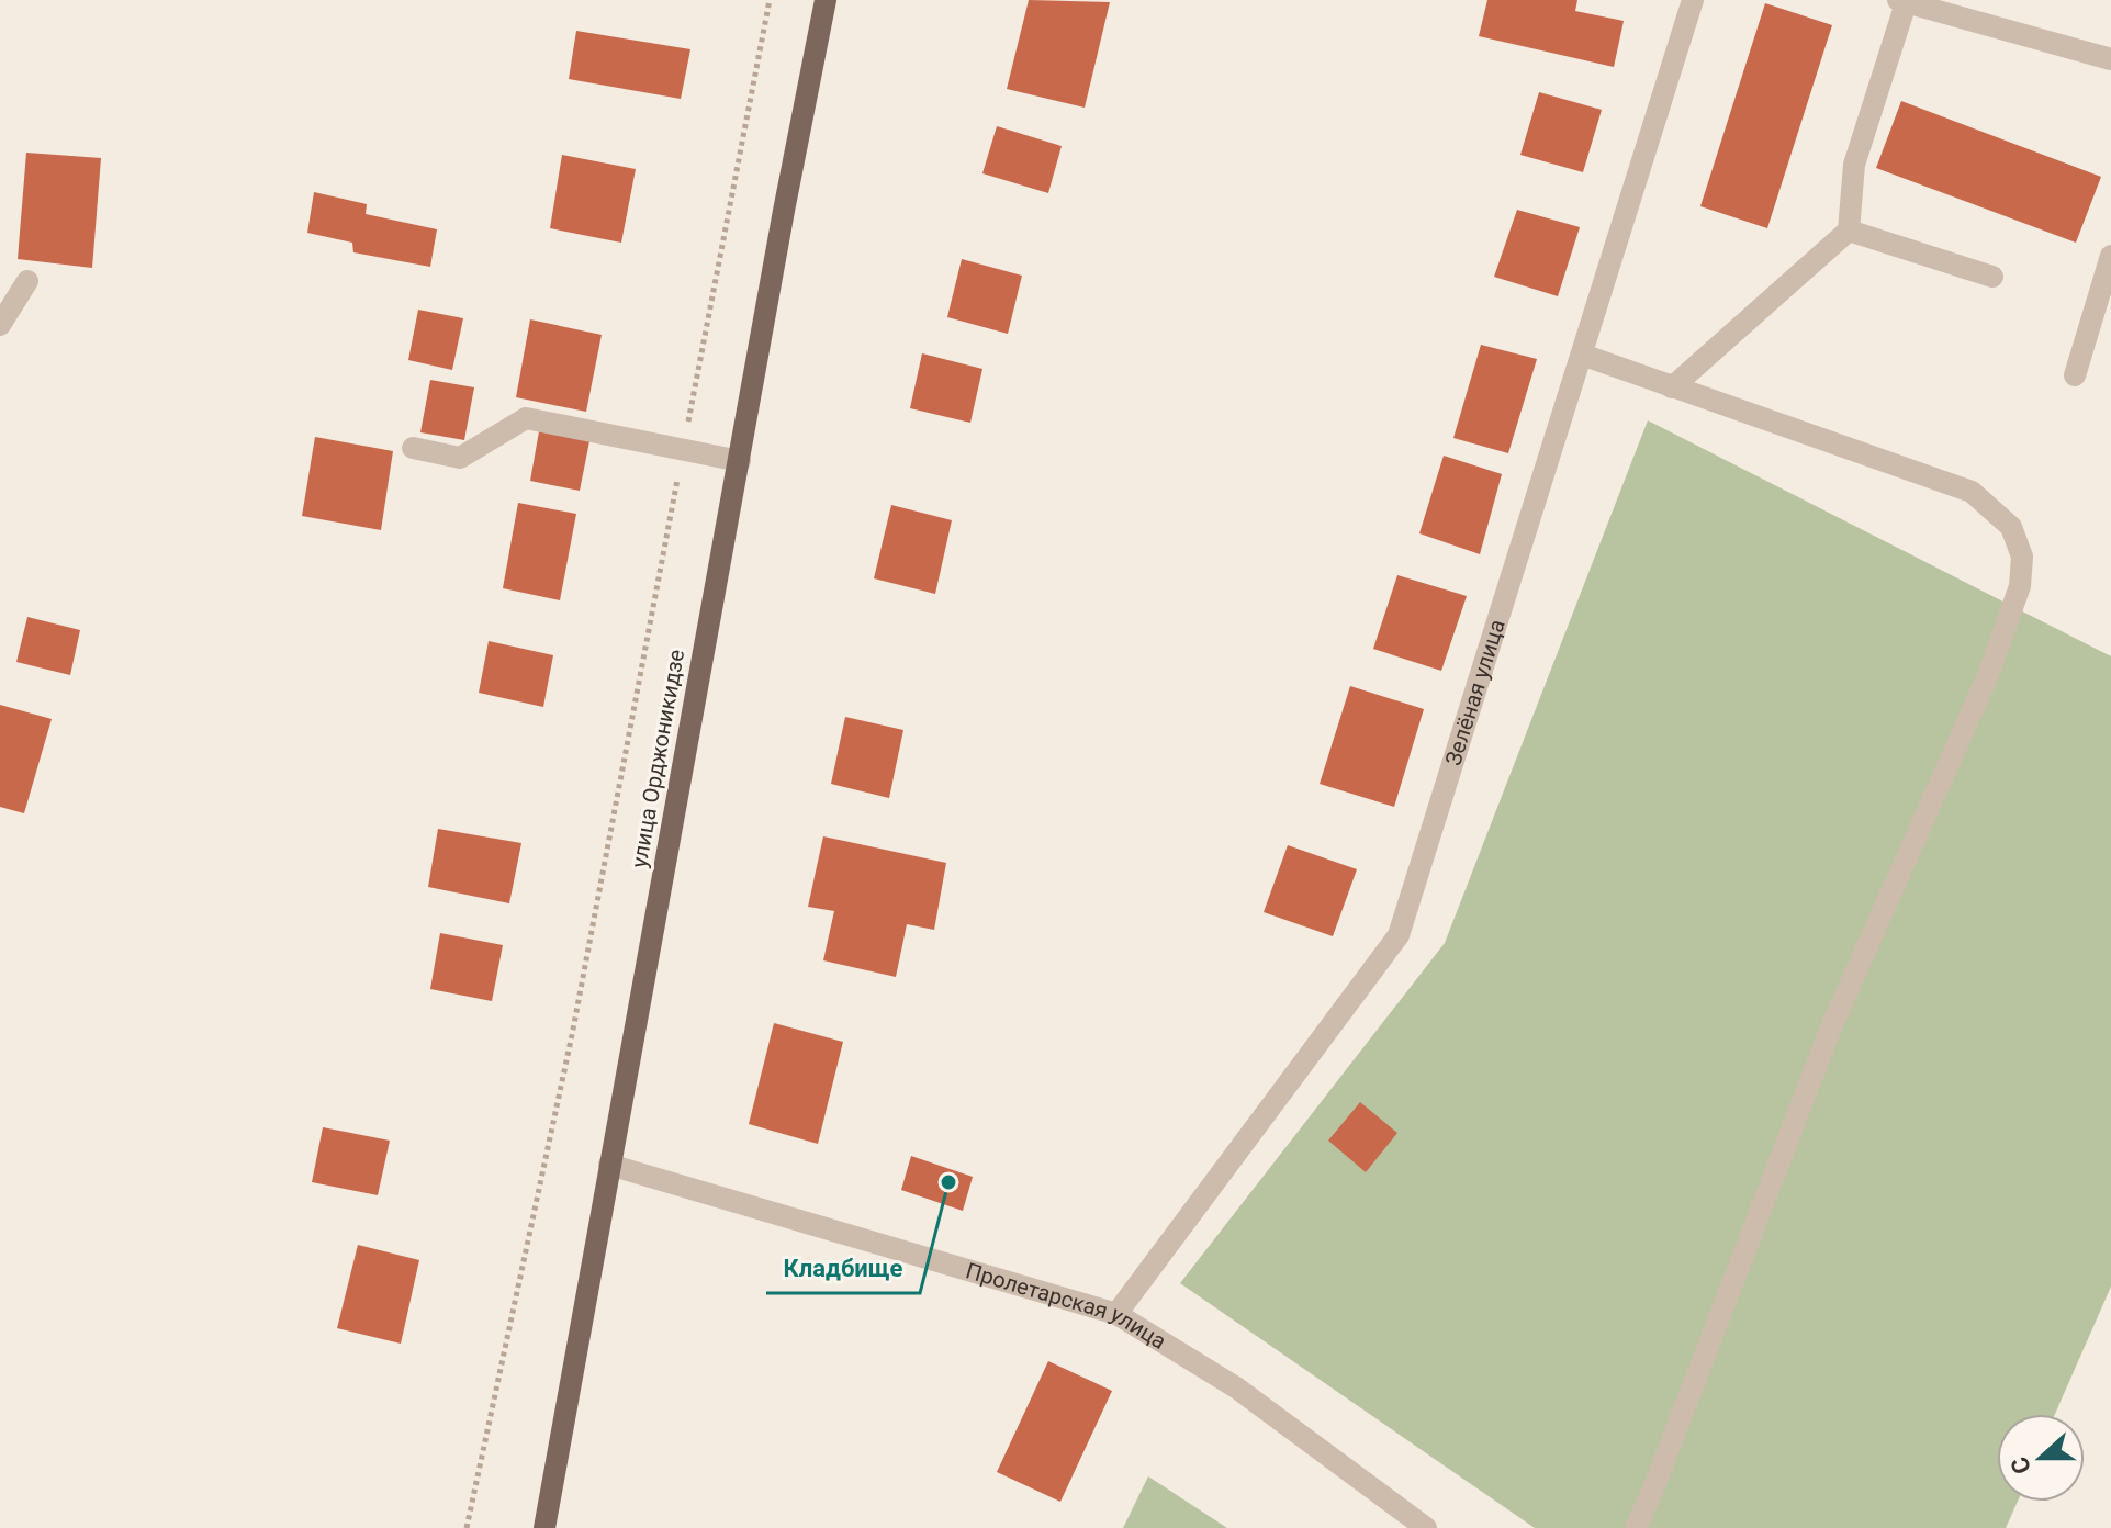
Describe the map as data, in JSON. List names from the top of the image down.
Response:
{
  "streets": {
    "main road": ["улица Орджоникидзе"],
    "street": ["Зелёная улица", "Пролетарская улица"]
  },
  "crossings": [
    ["Зелёная улица", "Пролетарская улица"],
    ["улица Орджоникидзе", "Пролетарская улица"]
  ],
  "places": ["Кладбище"],
  "north": "left"
}
